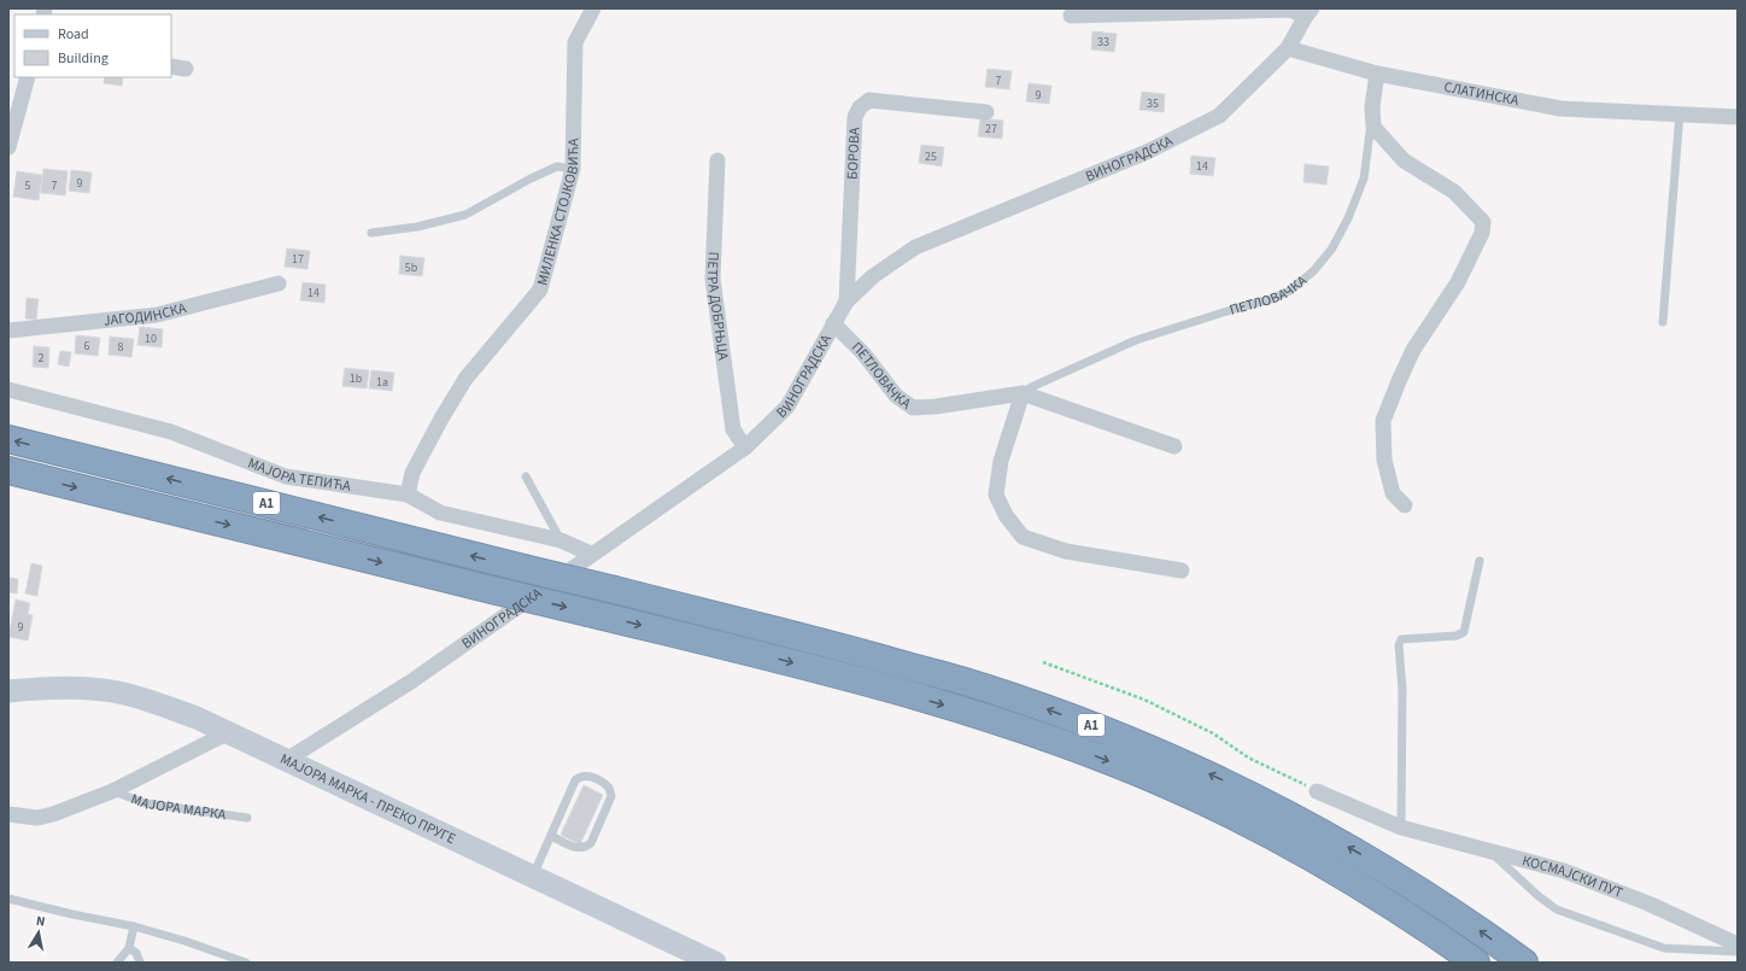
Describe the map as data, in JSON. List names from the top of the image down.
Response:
{
  "streets": {
    "highway": ["A1"],
    "street": [
      "СЛАТИНСКА",
      "БОРОВА",
      "ВИНОГРАДСКА",
      "МИЛЕНКА СТОЈКОВИЋА",
      "ПЕТЛОВАЧКА",
      "ПЕТРА ДОБРЊЦА",
      "ЈАГОДИНСКА",
      "МАЈОРА ТЕПИЋА",
      "МАЈОРА МАРКА - ПРЕКО ПРУГЕ",
      "МАЈОРА МАРКА",
      "КОСМАЈСКИ ПУТ"
    ]
  },
  "crossings": [
    ["СЛАТИНСКА", "ВИНОГРАДСКА"],
    ["СЛАТИНСКА", "ПЕТЛОВАЧКА"],
    ["БОРОВА", "ВИНОГРАДСКА"],
    ["ВИНОГРАДСКА", "ПЕТЛОВАЧКА"],
    ["ВИНОГРАДСКА", "ПЕТРА ДОБРЊЦА"],
    ["ВИНОГРАДСКА", "МАЈОРА ТЕПИЋА"],
    ["ВИНОГРАДСКА", "МАЈОРА МАРКА - ПРЕКО ПРУГЕ"],
    ["МИЛЕНКА СТОЈКОВИЋА", "МАЈОРА ТЕПИЋА"],
    ["МАЈОРА МАРКА - ПРЕКО ПРУГЕ", "МАЈОРА МАРКА"]
  ],
  "house_numbers": [
    "33",
    "7",
    "9",
    "35",
    "27",
    "25",
    "14",
    "9",
    "5",
    "7",
    "17",
    "5b",
    "14",
    "10",
    "6",
    "8",
    "2",
    "1b",
    "1a",
    "9"
  ],
  "legend": ["Road", "Building"],
  "north": "top"
}
